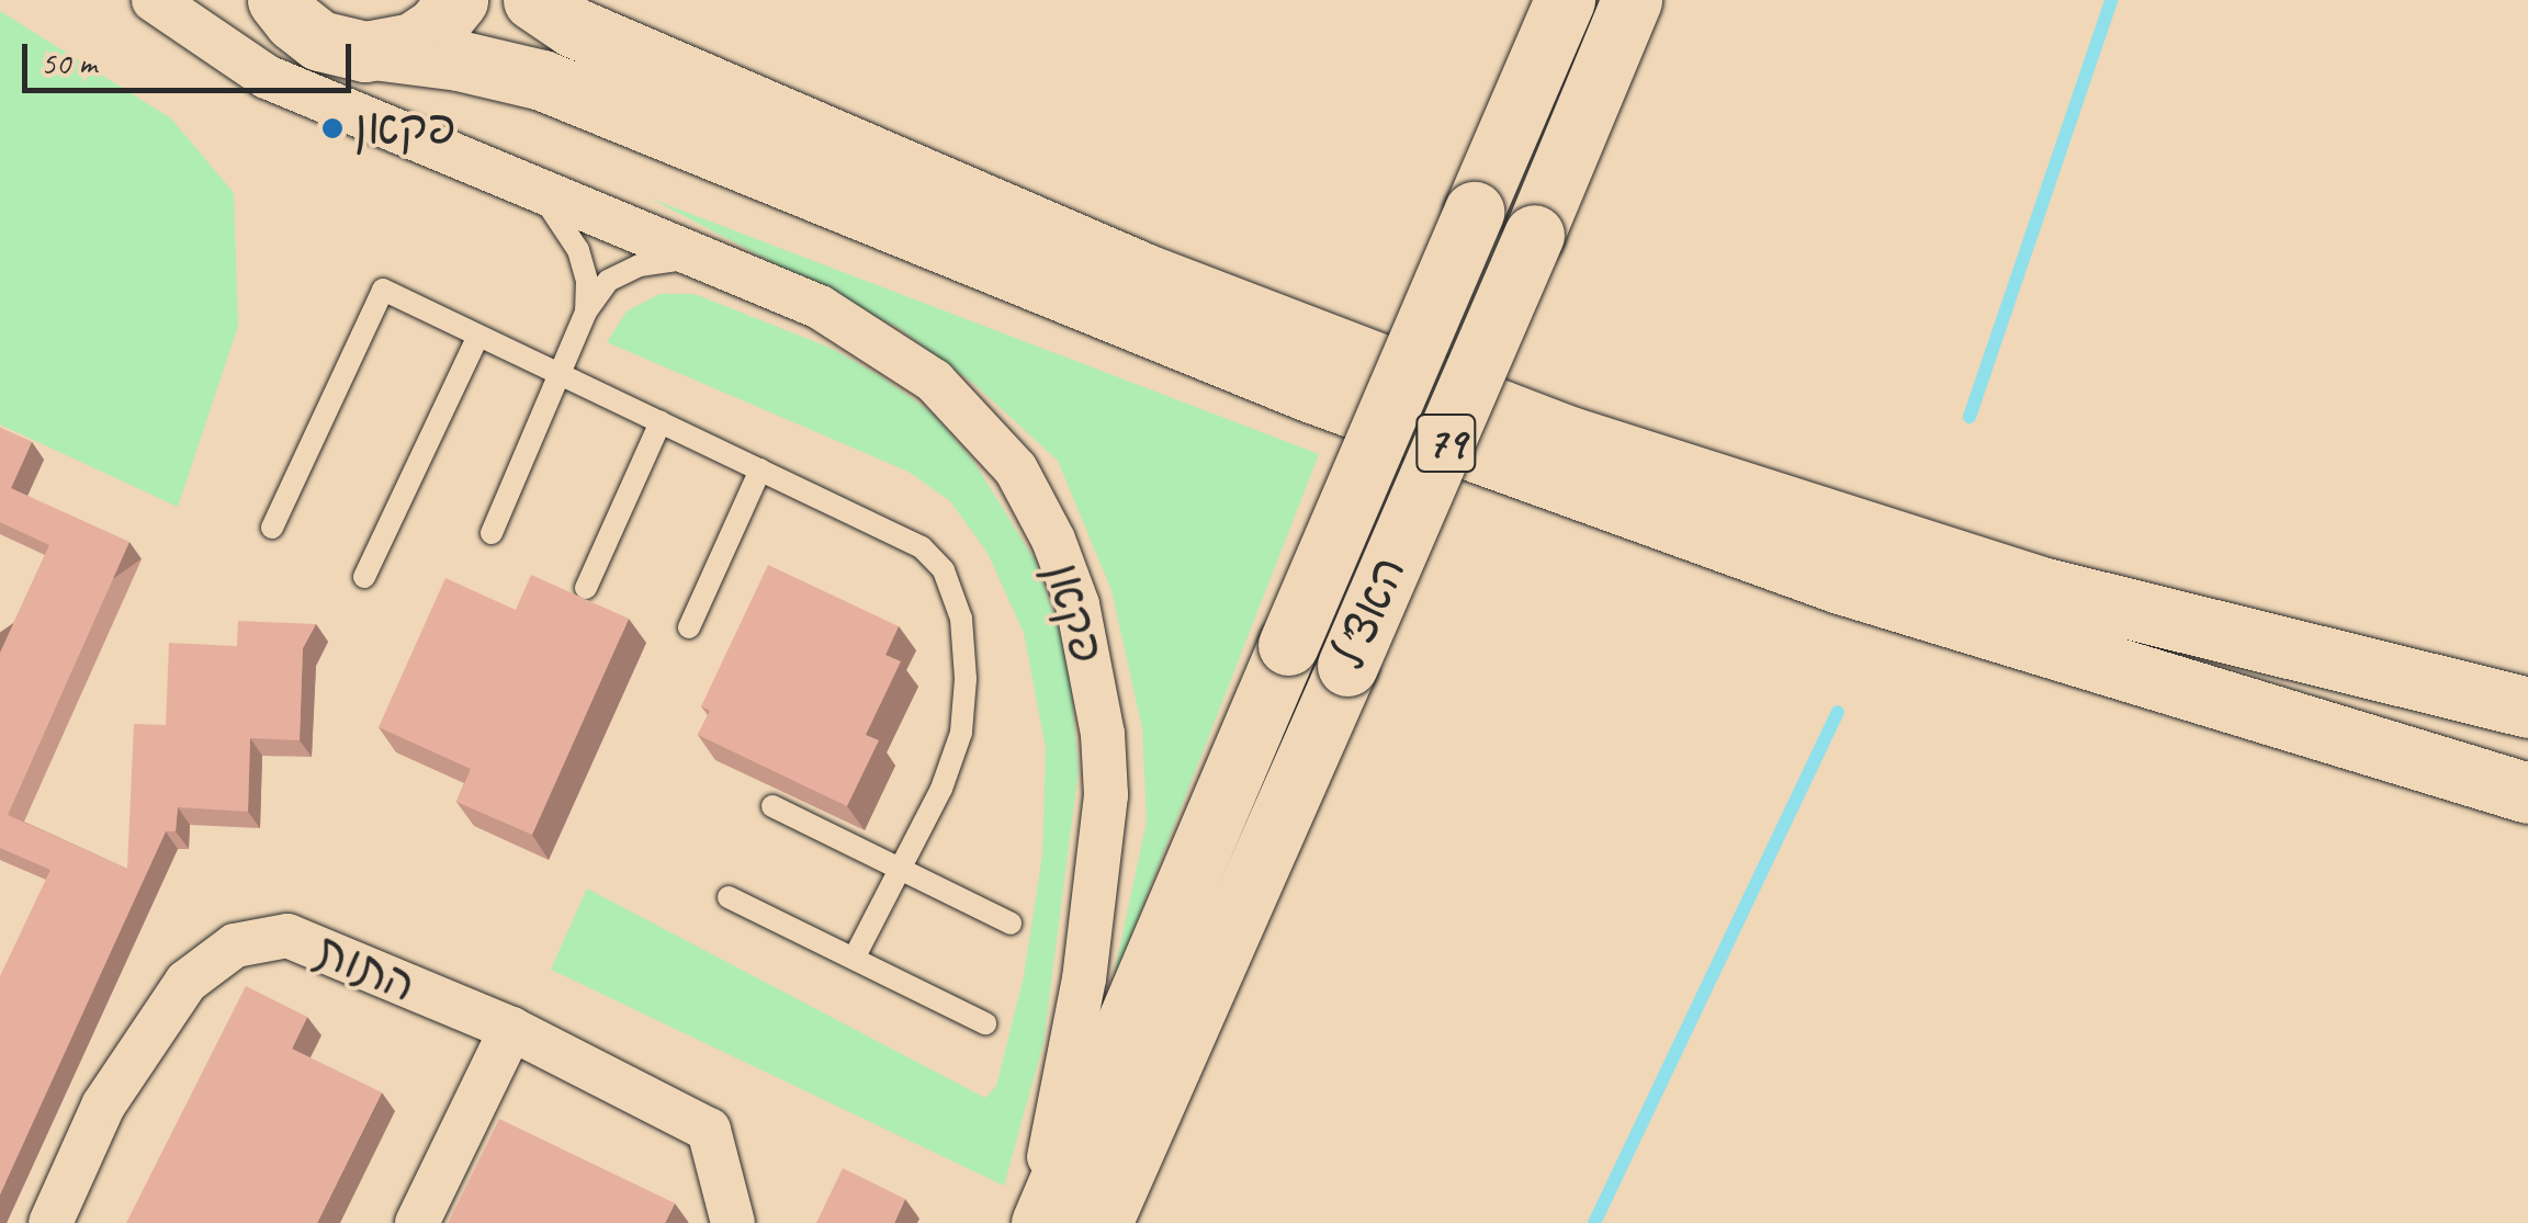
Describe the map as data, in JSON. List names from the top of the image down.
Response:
{
  "streets": {
    "main road": ["79", "האצ\"ל"],
    "street": ["פקאן", "התות"]
  },
  "places": ["פקאן"],
  "scale_bar": "50 m"
}
